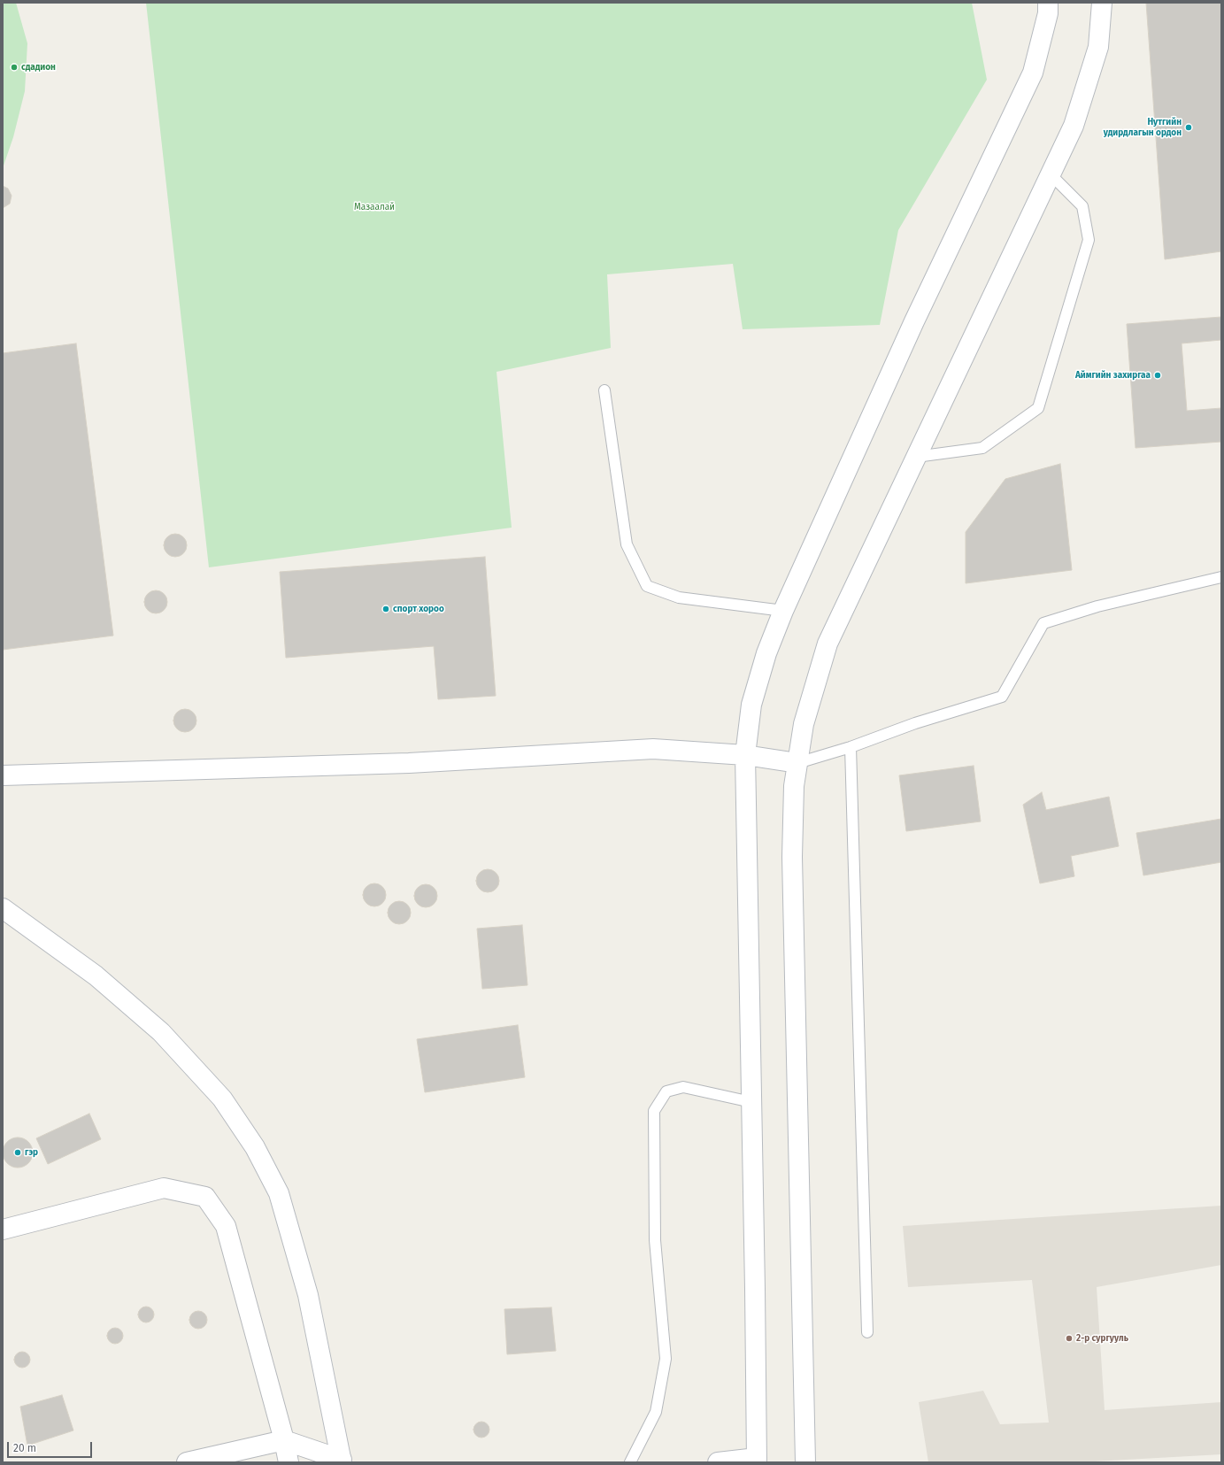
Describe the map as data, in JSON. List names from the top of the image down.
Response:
{
  "parks": ["Мазаалай"],
  "places": [
    "сдадион",
    "Нутгийн удирдлагын ордон",
    "Аймгийн захиргаа",
    "спорт хороо",
    "гэр",
    "2-р сургууль"
  ],
  "scale_bar": "20 m"
}
